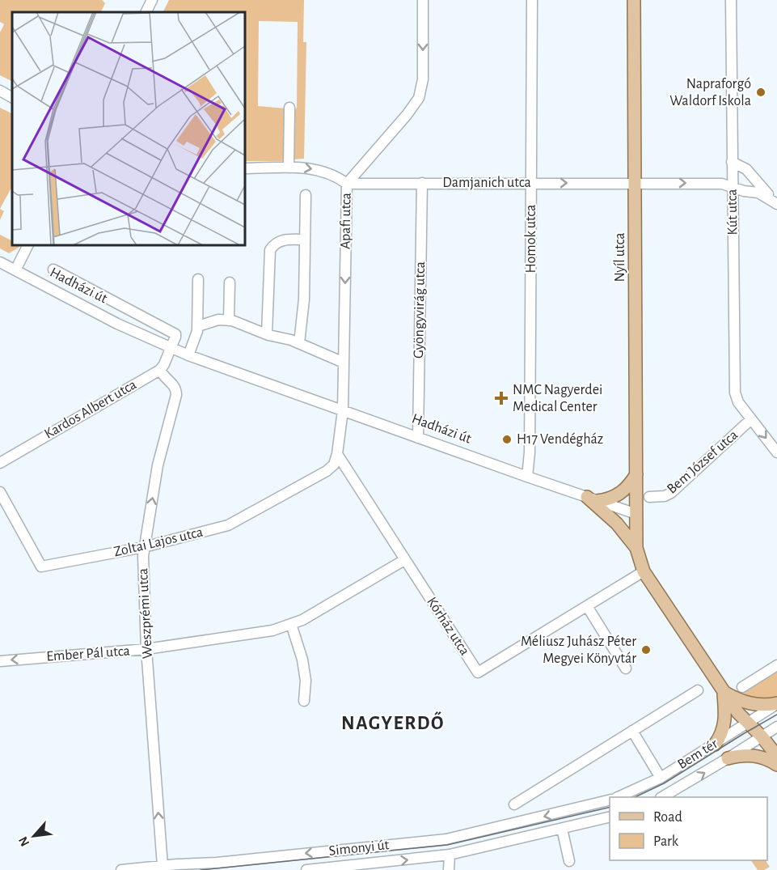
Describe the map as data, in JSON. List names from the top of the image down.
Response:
{
  "streets": {
    "main road": ["Nyíl utca"],
    "street": [
      "Damjanich utca",
      "Kút utca",
      "Apafi utca",
      "Homok utca",
      "Hadházi út",
      "Gyöngyvirág utca",
      "Kardos Albert utca",
      "Bem József utca",
      "Zoltai Lajos utca",
      "Weszprémi utca",
      "Kórház utca",
      "Ember Pál utca",
      "Bem tér",
      "Simonyi út"
    ]
  },
  "crossings": [
    ["Damjanich utca", "Kút utca"],
    ["Damjanich utca", "Apafi utca"],
    ["Damjanich utca", "Homok utca"],
    ["Damjanich utca", "Nyíl utca"],
    ["Damjanich utca", "Gyöngyvirág utca"],
    ["Kút utca", "Bem József utca"],
    ["Apafi utca", "Hadházi út"],
    ["Homok utca", "Hadházi út"],
    ["Nyíl utca", "Hadházi út"],
    ["Hadházi út", "Gyöngyvirág utca"],
    ["Kardos Albert utca", "Weszprémi utca"],
    ["Zoltai Lajos utca", "Weszprémi utca"],
    ["Zoltai Lajos utca", "Kórház utca"],
    ["Weszprémi utca", "Ember Pál utca"],
    ["Weszprémi utca", "Simonyi út"],
    ["Kórház utca", "Ember Pál utca"]
  ],
  "one_way": ["Damjanich utca", "Weszprémi utca"],
  "districts": ["NAGYERDŐ"],
  "places": {
    "other": ["Napraforgó Waldorf Iskola", "H17 Vendégház", "Méliusz Juhász Péter Megyei Könyvtár"],
    "health": ["NMC Nagyerdei Medical Center"]
  },
  "legend": ["Road", "Park"],
  "north": "bottom left"
}
